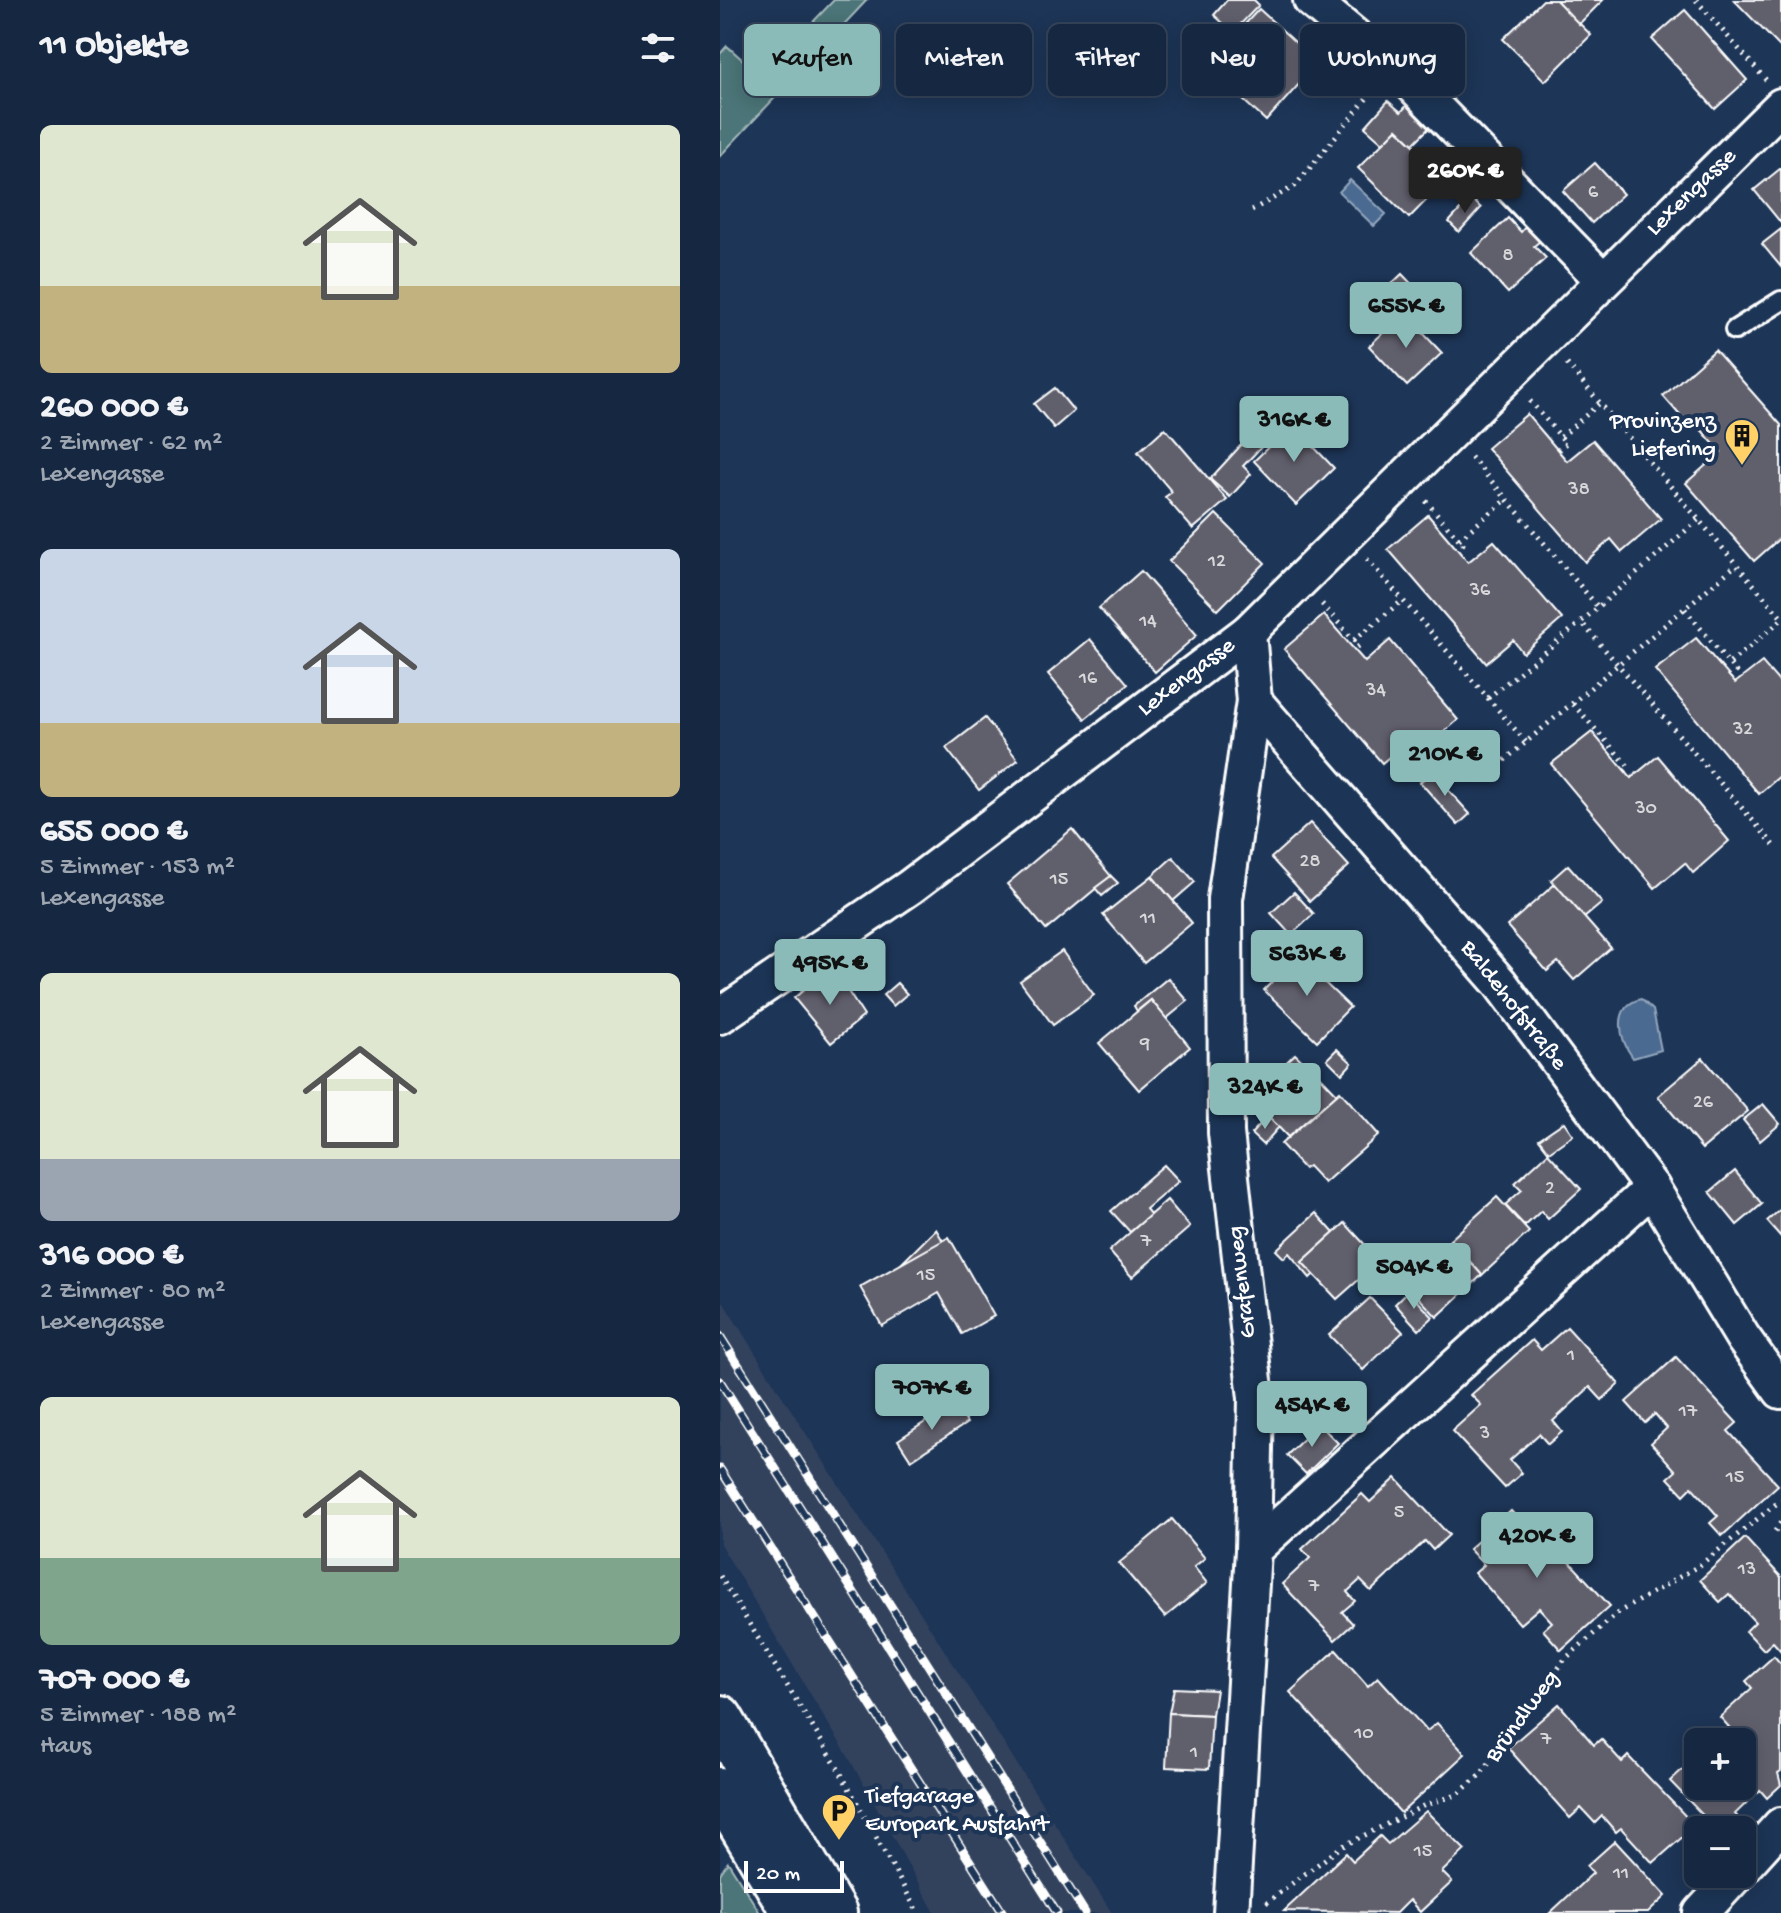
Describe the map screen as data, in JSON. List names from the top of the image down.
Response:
{
  "streets": {
    "street": ["Lexengasse", "Baldehofstraße", "Grafenweg"],
    "path": ["Bründlweg"]
  },
  "crossings": [
    ["Baldehofstraße", "Grafenweg"]
  ],
  "places": {
    "building": ["Provinzenz Liefering"],
    "parking": ["Tiefgarage Europark Ausfahrt"]
  },
  "house_numbers": [
    "6",
    "8",
    "38",
    "12",
    "36",
    "14",
    "16",
    "34",
    "32",
    "30",
    "28",
    "15",
    "11",
    "9",
    "26",
    "2",
    "7",
    "15",
    "1",
    "17",
    "3",
    "15",
    "5",
    "13",
    "7",
    "10",
    "7",
    "1",
    "15",
    "11"
  ],
  "scale_bar": "20 m",
  "page": {
    "heading": "11 Objekte",
    "chip": [
      "Kaufen",
      "Mieten",
      "Filter",
      "Neu",
      "Wohnung"
    ],
    "list": [
      {
        "name": "260 000 €",
        "note": "2 Zimmer · 62 m² · Lexengasse"
      },
      {
        "name": "655 000 €",
        "note": "5 Zimmer · 153 m² · Lexengasse"
      },
      {
        "name": "316 000 €",
        "note": "2 Zimmer · 80 m² · Lexengasse"
      },
      {
        "name": "707 000 €",
        "note": "5 Zimmer · 188 m² · Haus"
      }
    ],
    "price": [
      "260K €",
      "655K €",
      "316K €",
      "210K €",
      "563K €",
      "495K €",
      "324K €",
      "504K €",
      "707K €",
      "454K €",
      "420K €"
    ],
    "map_buttons": ["+", "−"],
    "scale": "20 m"
  }
}
